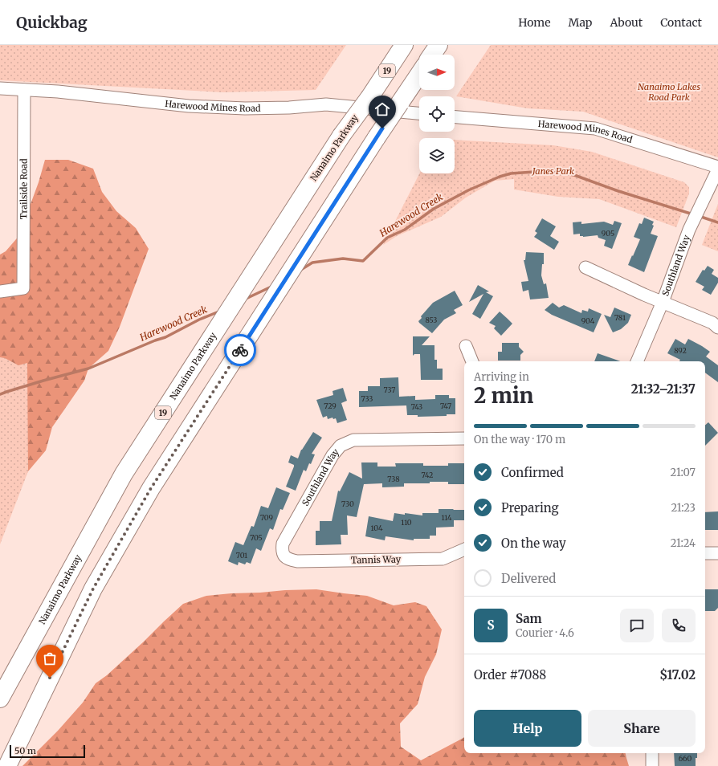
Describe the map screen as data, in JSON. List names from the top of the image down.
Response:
{
  "streets": {
    "highway": ["19", "Nanaimo Parkway"],
    "street": [
      "Harewood Mines Road",
      "Trailside Road",
      "Southland Way",
      "Tannis Way"
    ]
  },
  "crossings": [
    ["Harewood Mines Road", "Trailside Road"],
    ["Harewood Mines Road", "Southland Way"],
    ["Southland Way", "Tannis Way"]
  ],
  "water": ["Harewood Creek"],
  "parks": ["Nanaimo Lakes Road Park", "Janes Park"],
  "house_numbers": [
    "905",
    "781",
    "853",
    "904",
    "892",
    "737",
    "733",
    "729",
    "747",
    "743",
    "742",
    "738",
    "730",
    "709",
    "114",
    "110",
    "104",
    "705",
    "701",
    "660"
  ],
  "scale_bar": "50 m",
  "north": "right",
  "page": {
    "header": "Quickbag",
    "nav": [
      "Home",
      "Map",
      "About",
      "Contact"
    ],
    "heading": ["2 min", "Arriving in", "21:32–21:37"],
    "panel": [
      "Sam",
      "Courier · 4.6",
      "Order #7088",
      "$17.02"
    ],
    "bar": "On the way · 170 m",
    "list": [
      ["Confirmed", "21:07"],
      ["Preparing", "21:23"],
      ["On the way", "21:24"],
      "Delivered"
    ],
    "round": "S",
    "buttons": ["Help", "Share"],
    "scale": "50 m"
  }
}
